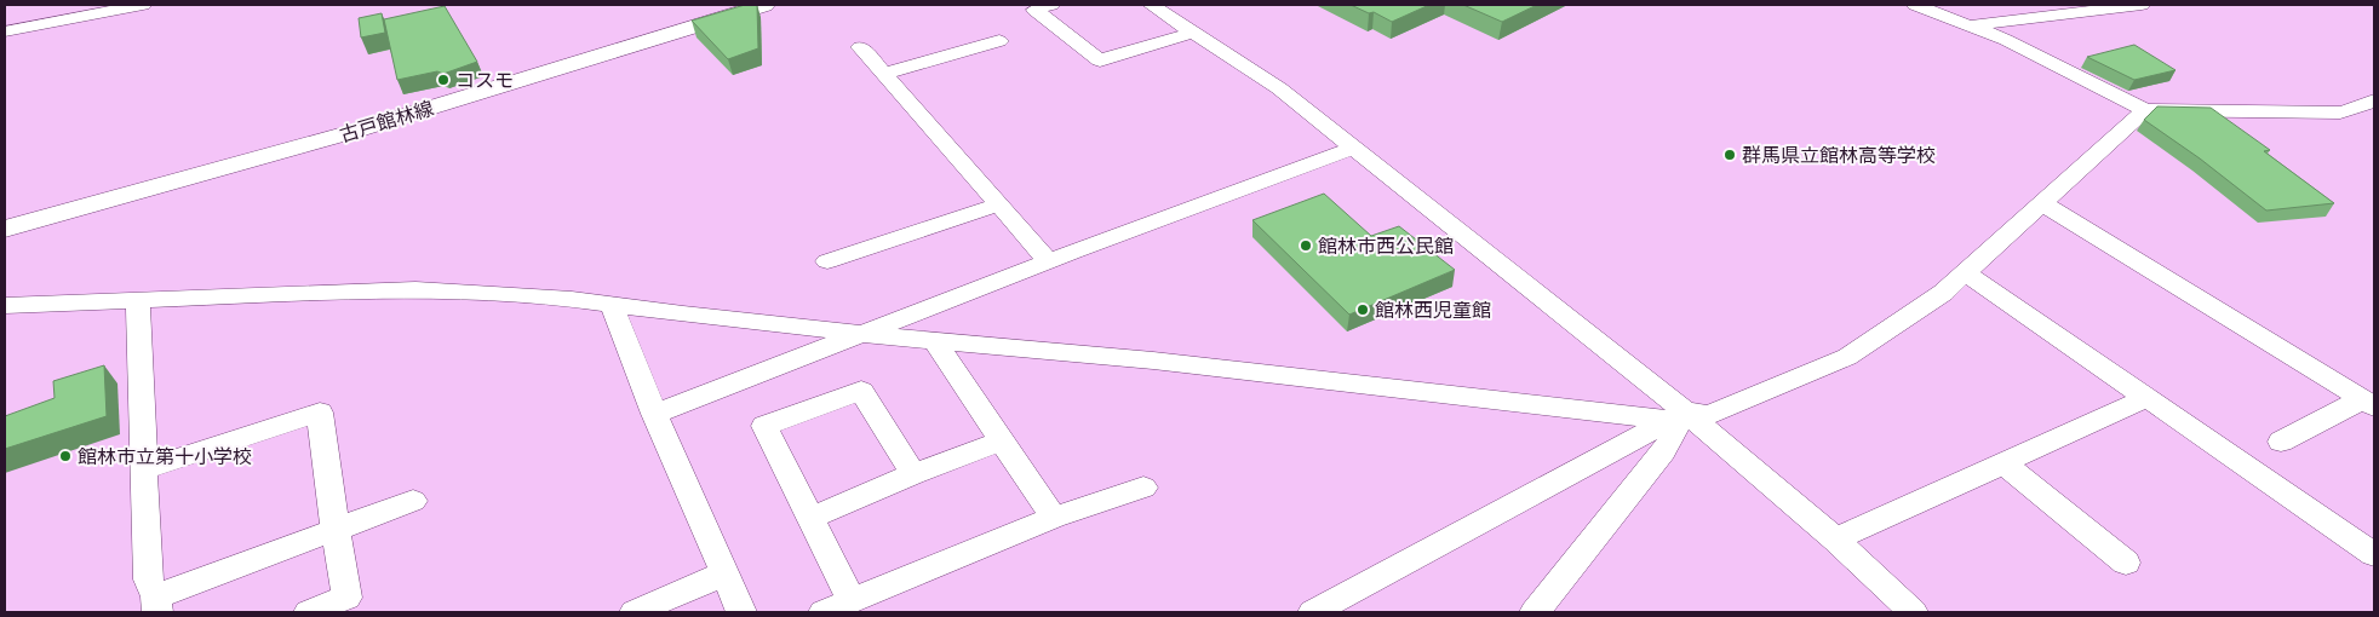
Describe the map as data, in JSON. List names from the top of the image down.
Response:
{
  "streets": {
    "main road": ["古戸館林線"]
  },
  "places": [
    "コスモ",
    "群馬県立館林高等学校",
    "館林市西公民館",
    "館林西児童館",
    "館林市立第十小学校"
  ]
}
